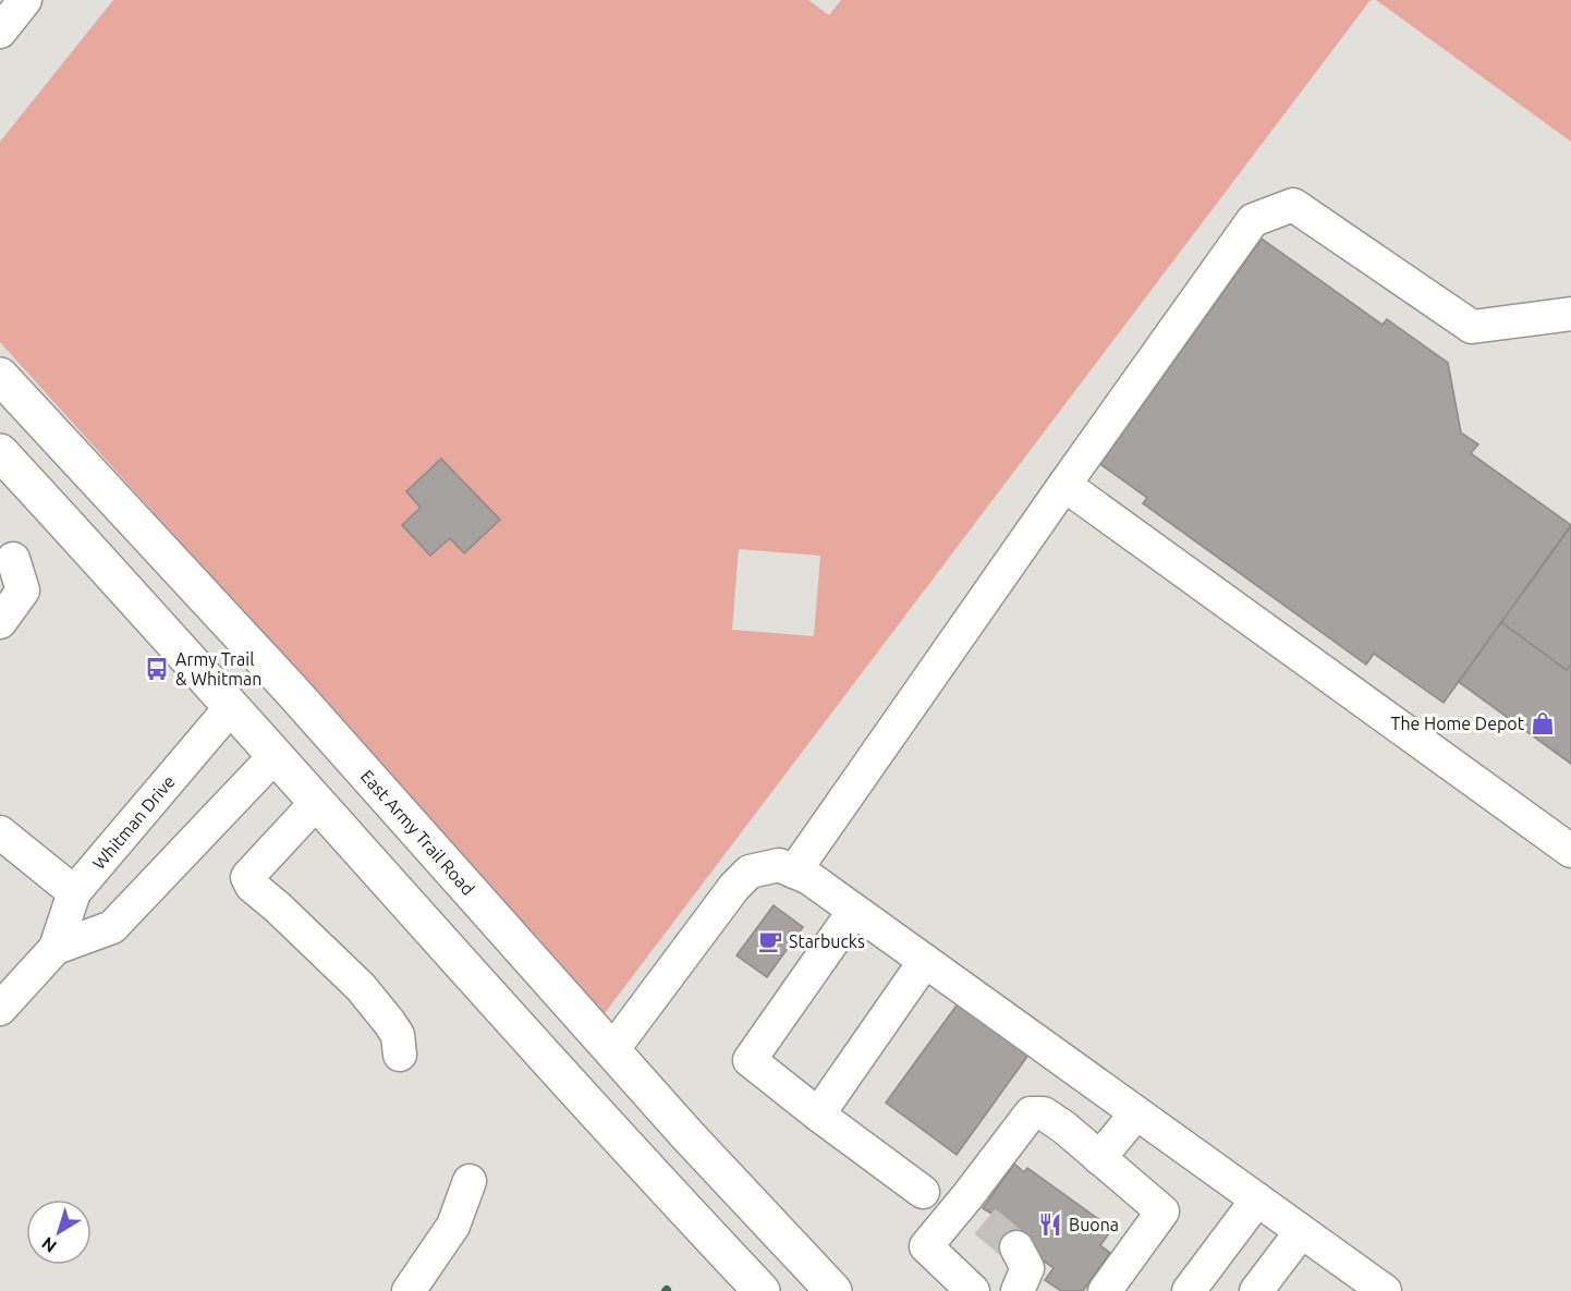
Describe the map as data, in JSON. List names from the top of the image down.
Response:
{
  "streets": {
    "main road": ["East Army Trail Road"],
    "street": ["Whitman Drive"]
  },
  "places": {
    "bus stop": ["Army Trail & Whitman"],
    "shop": ["The Home Depot"],
    "cafe": ["Starbucks"],
    "restaurant": ["Buona"]
  },
  "north": "bottom left"
}
